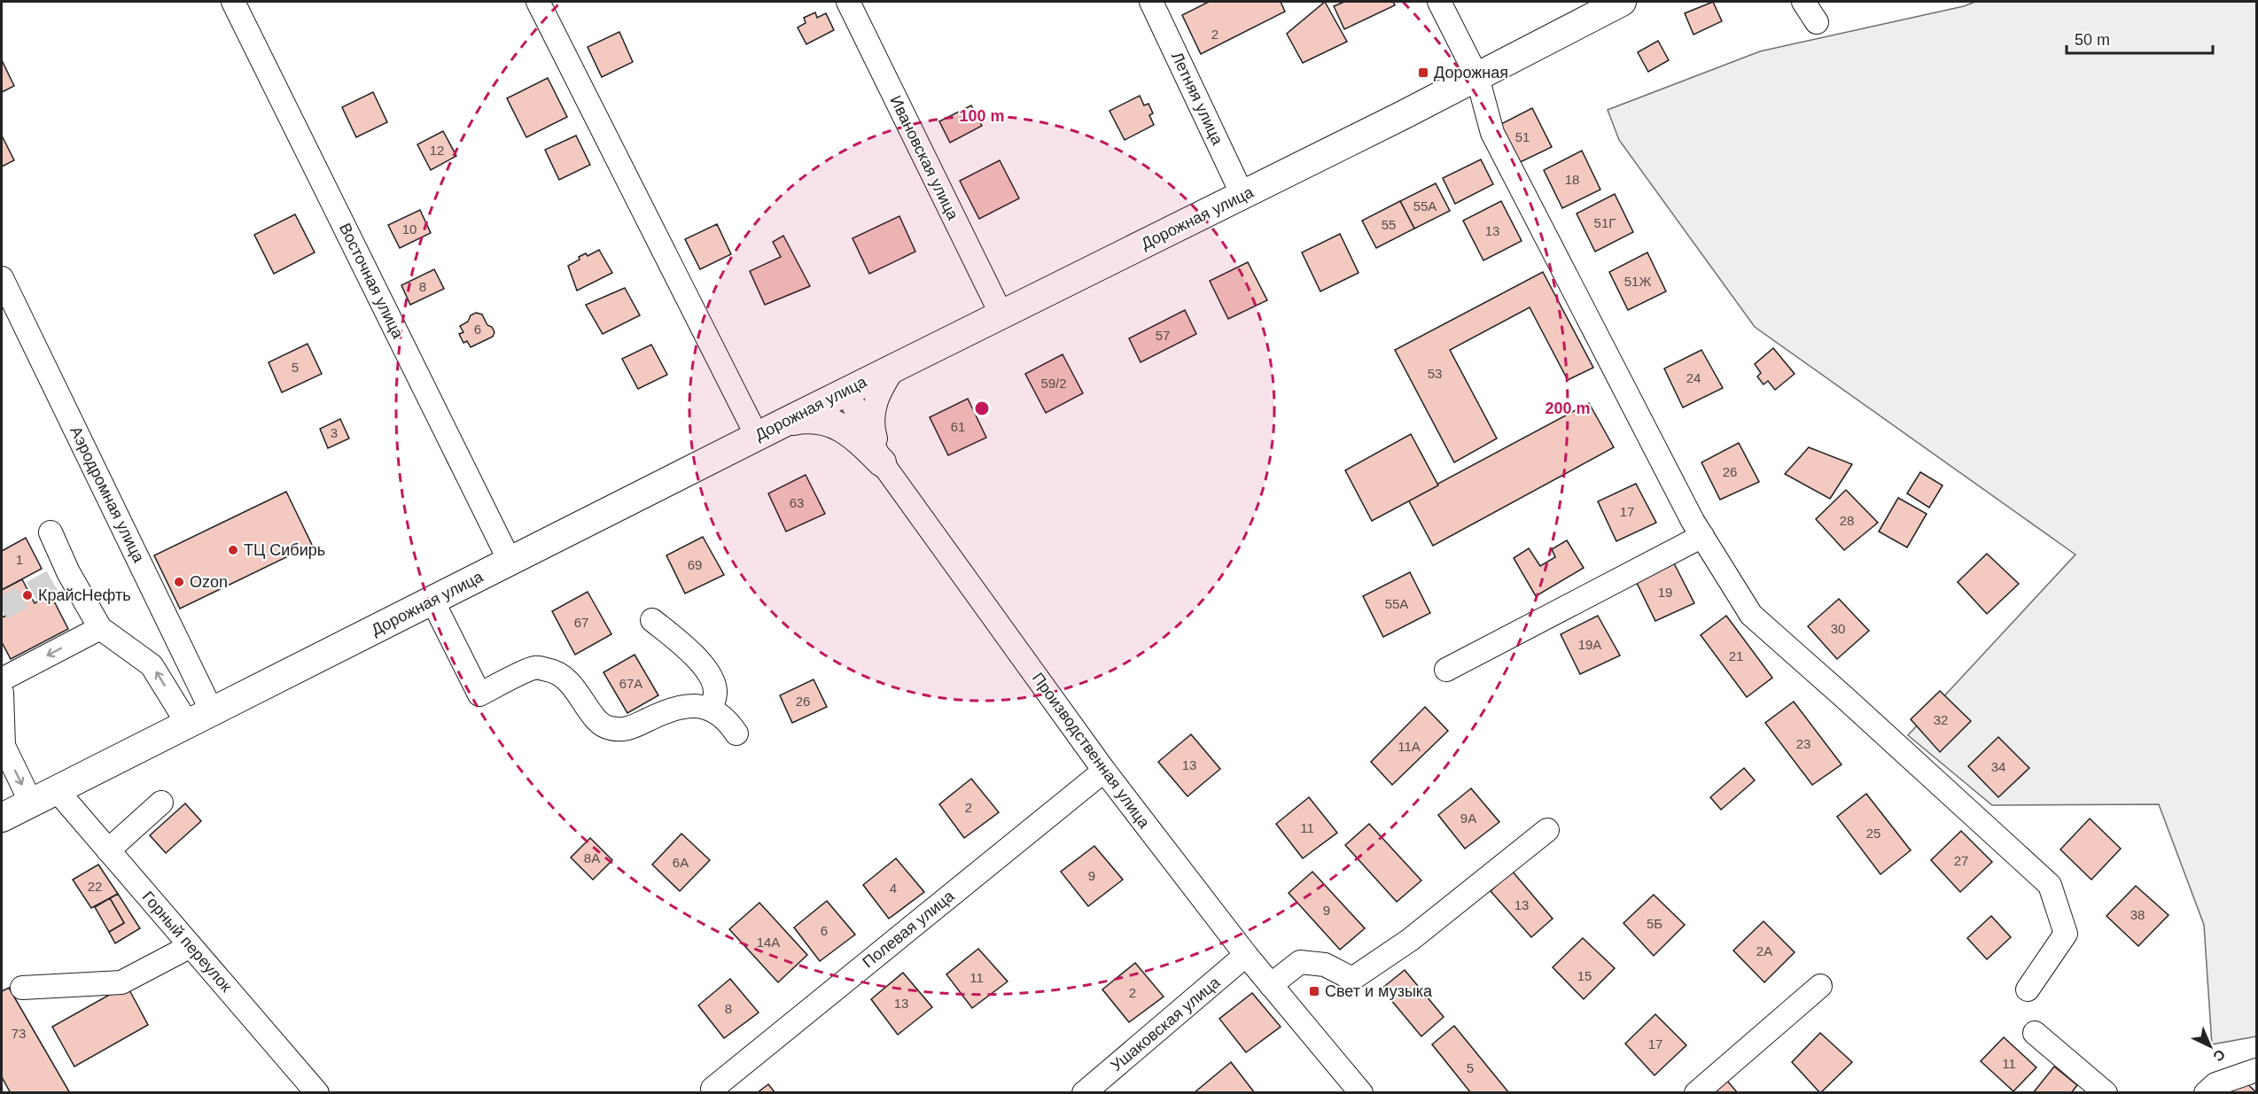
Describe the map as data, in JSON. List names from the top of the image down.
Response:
{
  "streets": {
    "main road": ["Дорожная улица"],
    "street": [
      "Летняя улица",
      "Ивановская улица",
      "Восточная улица",
      "Аэродромная улица",
      "Производственная улица",
      "Полевая улица",
      "Горный переулок",
      "Ушаковская улица"
    ]
  },
  "crossings": [
    ["Летняя улица", "Дорожная улица"],
    ["Ивановская улица", "Дорожная улица"],
    ["Дорожная улица", "Восточная улица"],
    ["Дорожная улица", "Аэродромная улица"],
    ["Дорожная улица", "Производственная улица"],
    ["Дорожная улица", "Горный переулок"],
    ["Производственная улица", "Полевая улица"],
    ["Производственная улица", "Ушаковская улица"]
  ],
  "places": {
    "transit": ["Дорожная", "Свет и музыка"],
    "other": ["ТЦ Сибирь", "Ozon", "КрайсНефть"]
  },
  "house_numbers": [
    "2",
    "51",
    "12",
    "18",
    "55А",
    "51Г",
    "55",
    "10",
    "13",
    "51Ж",
    "8",
    "6",
    "57",
    "5",
    "53",
    "24",
    "59/2",
    "61",
    "3",
    "26",
    "63",
    "17",
    "28",
    "1",
    "69",
    "19",
    "55А",
    "67",
    "30",
    "19А",
    "21",
    "67А",
    "26",
    "32",
    "23",
    "11А",
    "13",
    "34",
    "2",
    "9А",
    "11",
    "25",
    "8А",
    "27",
    "6А",
    "9",
    "22",
    "4",
    "13",
    "9",
    "38",
    "5Б",
    "6",
    "14А",
    "2А",
    "15",
    "11",
    "2",
    "13",
    "8",
    "73",
    "17",
    "11",
    "5"
  ],
  "scale_bar": "50 m",
  "north": "bottom right",
  "rings": ["100 m", "200 m"]
}
